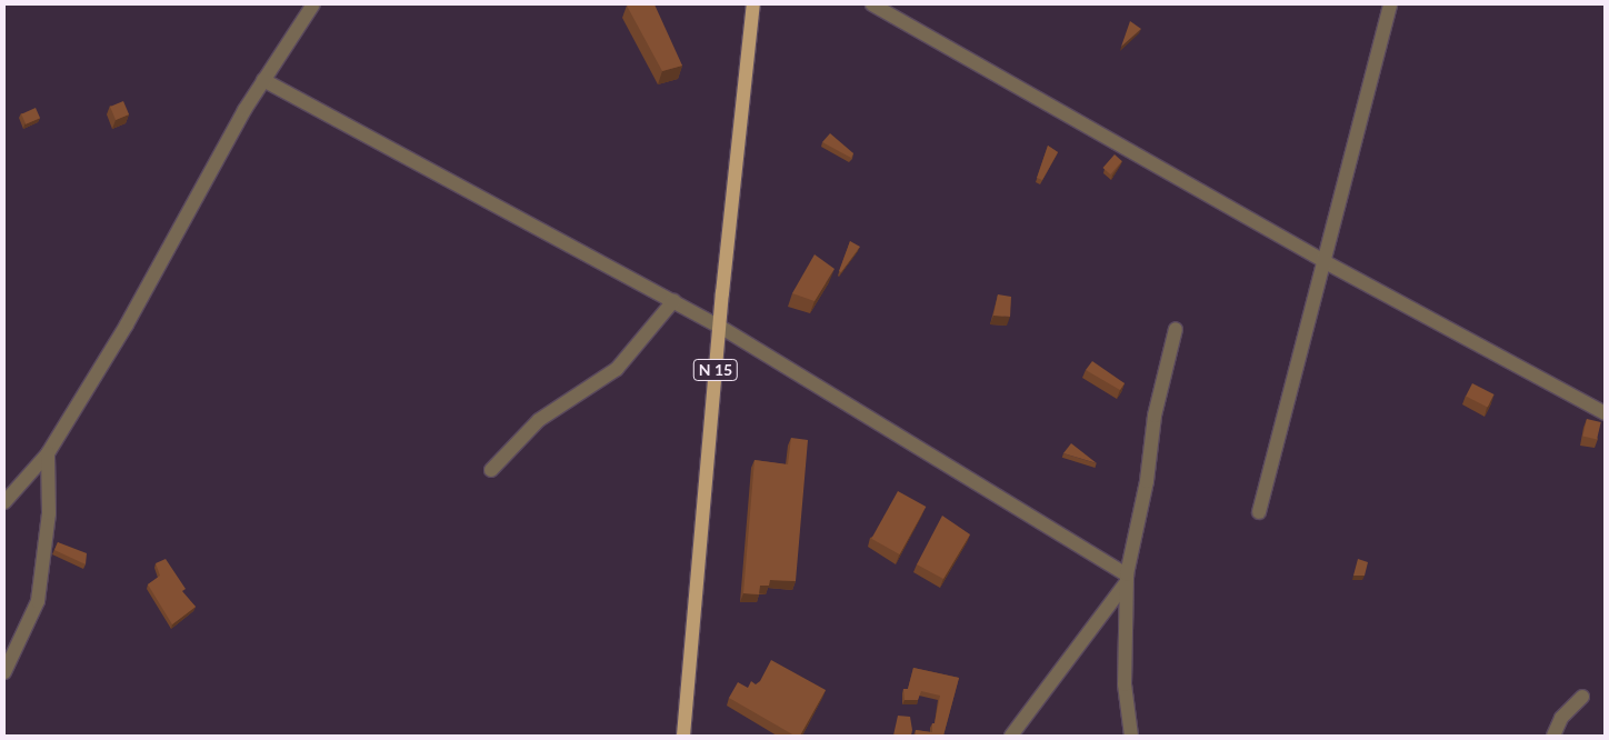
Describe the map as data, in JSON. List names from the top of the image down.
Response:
{
  "streets": {
    "main road": ["N 15"]
  }
}
